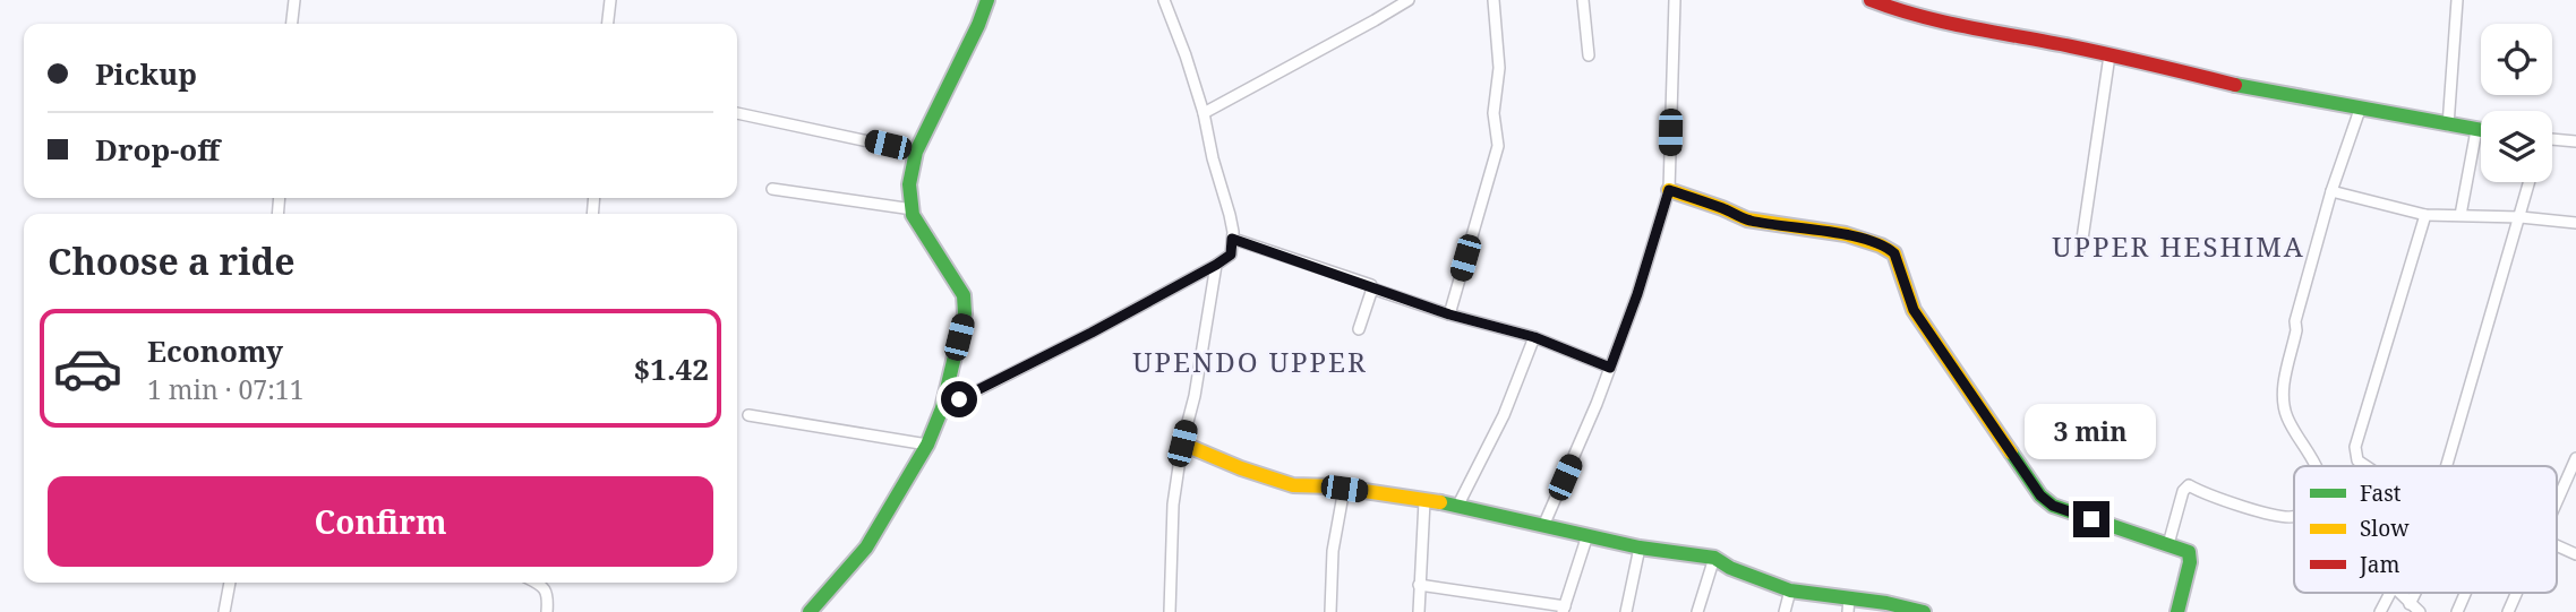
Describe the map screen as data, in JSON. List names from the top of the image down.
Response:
{
  "districts": ["UPPER HESHIMA", "UPENDO UPPER"],
  "legend": ["Fast", "Slow", "Jam"],
  "page": {
    "banner": ["Pickup", "Drop-off"],
    "heading": "Choose a ride",
    "list": [
      {
        "name": "Economy",
        "note": "1 min · 07:11",
        "value": "$1.42"
      }
    ],
    "bubble": "3 min",
    "buttons": "Confirm"
  }
}
